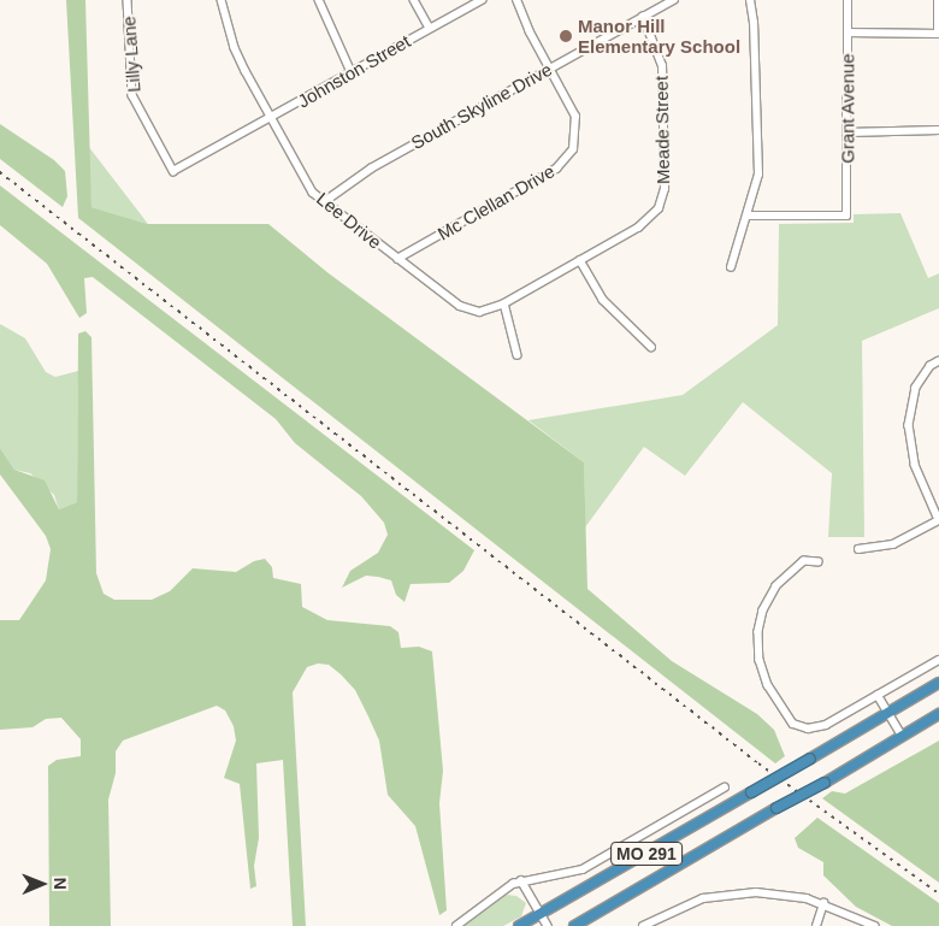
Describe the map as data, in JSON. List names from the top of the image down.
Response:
{
  "streets": {
    "highway": ["MO 291"],
    "street": [
      "Lilly Lane",
      "Johnston Street",
      "South Skyline Drive",
      "Grant Avenue",
      "Meade Street",
      "Mc Clellan Drive",
      "Lee Drive"
    ]
  },
  "crossings": [
    ["Lilly Lane", "Johnston Street"],
    ["Johnston Street", "Lee Drive"],
    ["South Skyline Drive", "Meade Street"],
    ["South Skyline Drive", "Mc Clellan Drive"],
    ["South Skyline Drive", "Lee Drive"],
    ["Meade Street", "Lee Drive"],
    ["Mc Clellan Drive", "Lee Drive"]
  ],
  "places": ["Manor Hill Elementary School"],
  "north": "right"
}
